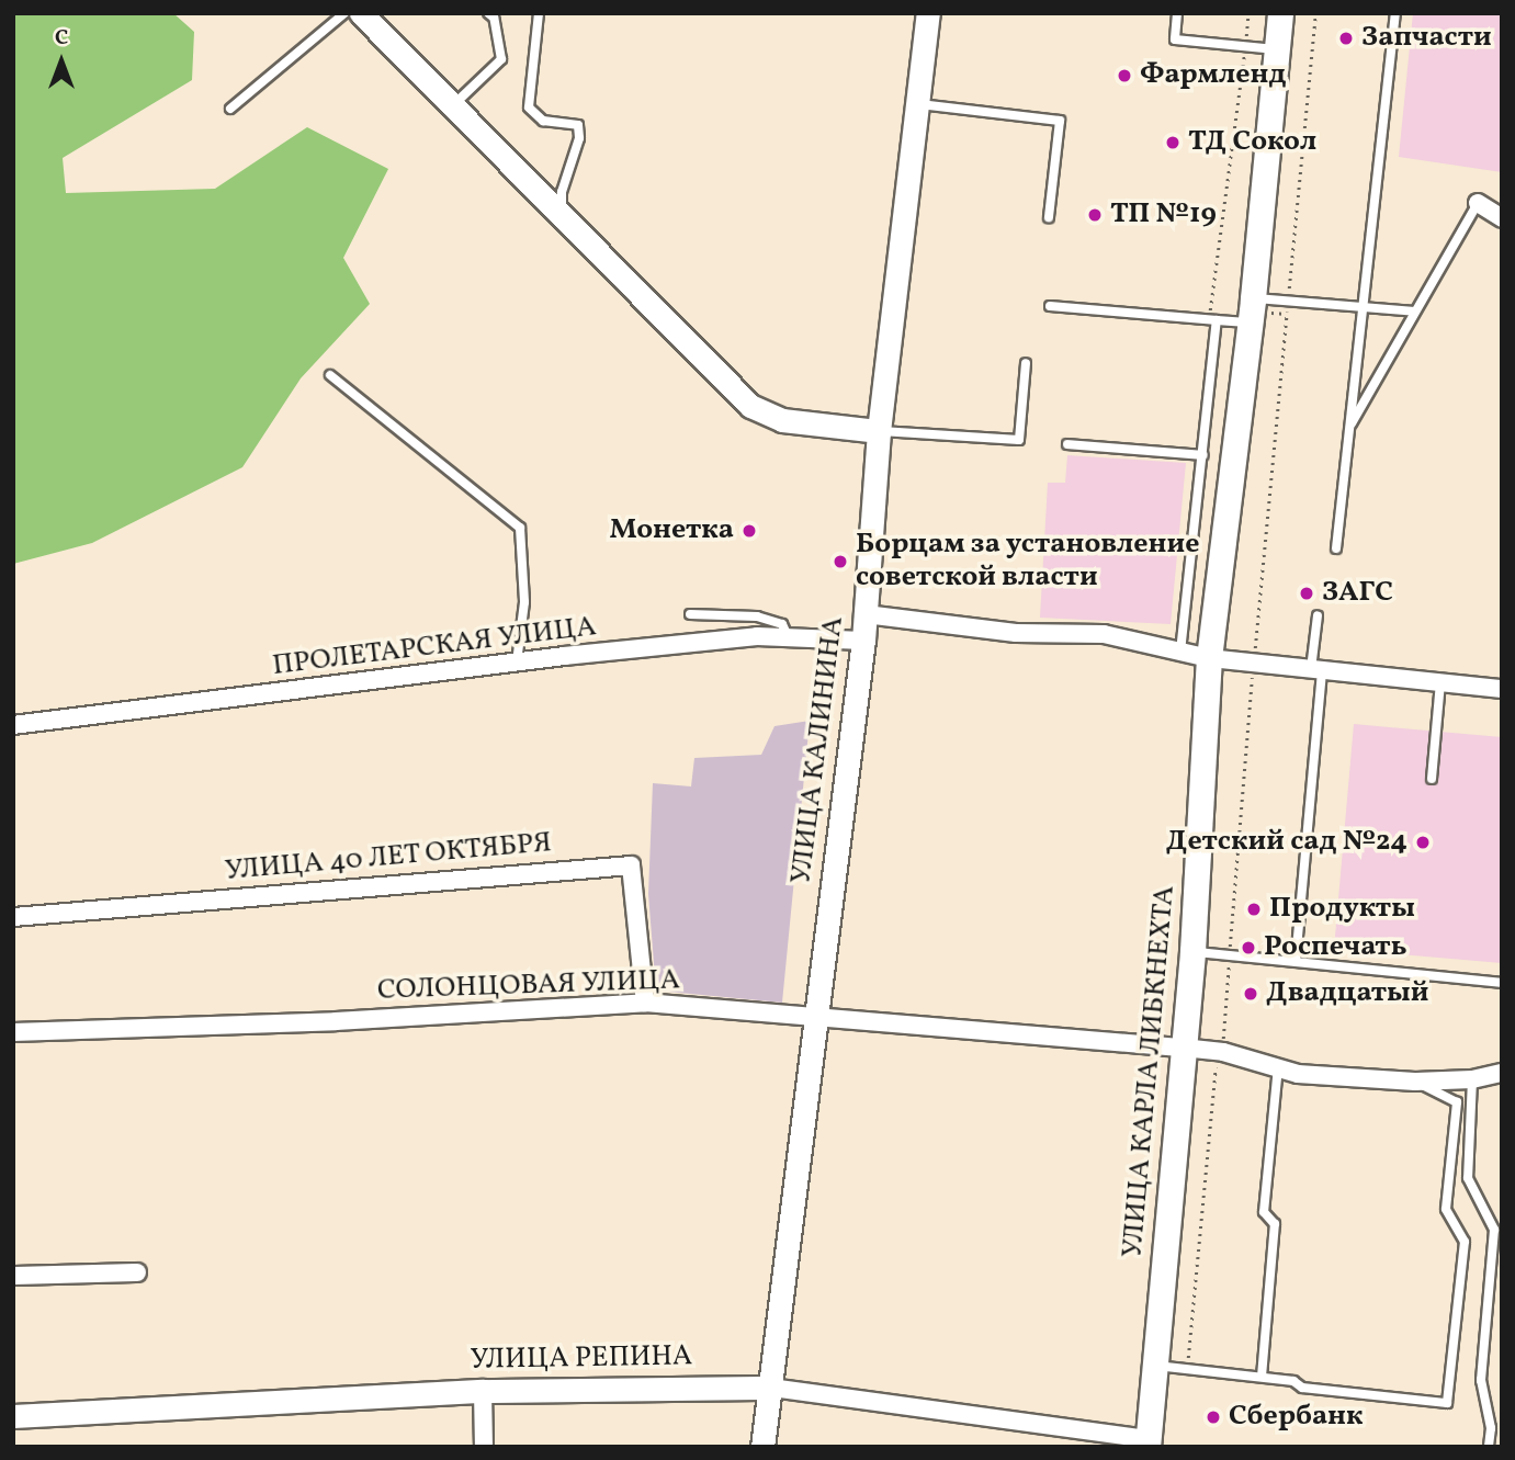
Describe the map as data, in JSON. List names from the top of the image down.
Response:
{
  "streets": {
    "main road": ["УЛИЦА КАРЛА ЛИБКНЕХТА"],
    "street": [
      "ПРОЛЕТАРСКАЯ УЛИЦА",
      "УЛИЦА КАЛИНИНА",
      "УЛИЦА 40 ЛЕТ ОКТЯБРЯ",
      "СОЛОНЦОВАЯ УЛИЦА",
      "УЛИЦА РЕПИНА"
    ]
  },
  "crossings": [
    ["ПРОЛЕТАРСКАЯ УЛИЦА", "УЛИЦА КАЛИНИНА"],
    ["УЛИЦА КАЛИНИНА", "СОЛОНЦОВАЯ УЛИЦА"],
    ["УЛИЦА КАЛИНИНА", "УЛИЦА РЕПИНА"],
    ["УЛИЦА 40 ЛЕТ ОКТЯБРЯ", "СОЛОНЦОВАЯ УЛИЦА"],
    ["СОЛОНЦОВАЯ УЛИЦА", "УЛИЦА КАРЛА ЛИБКНЕХТА"],
    ["УЛИЦА КАРЛА ЛИБКНЕХТА", "УЛИЦА РЕПИНА"]
  ],
  "places": [
    "Запчасти",
    "Фармленд",
    "ТД Сокол",
    "ТП №19",
    "Монетка",
    "Борцам за установление советской власти",
    "ЗАГС",
    "Детский сад №24",
    "Продукты",
    "Роспечать",
    "Двадцатый",
    "Сбербанк"
  ],
  "north": "top"
}
